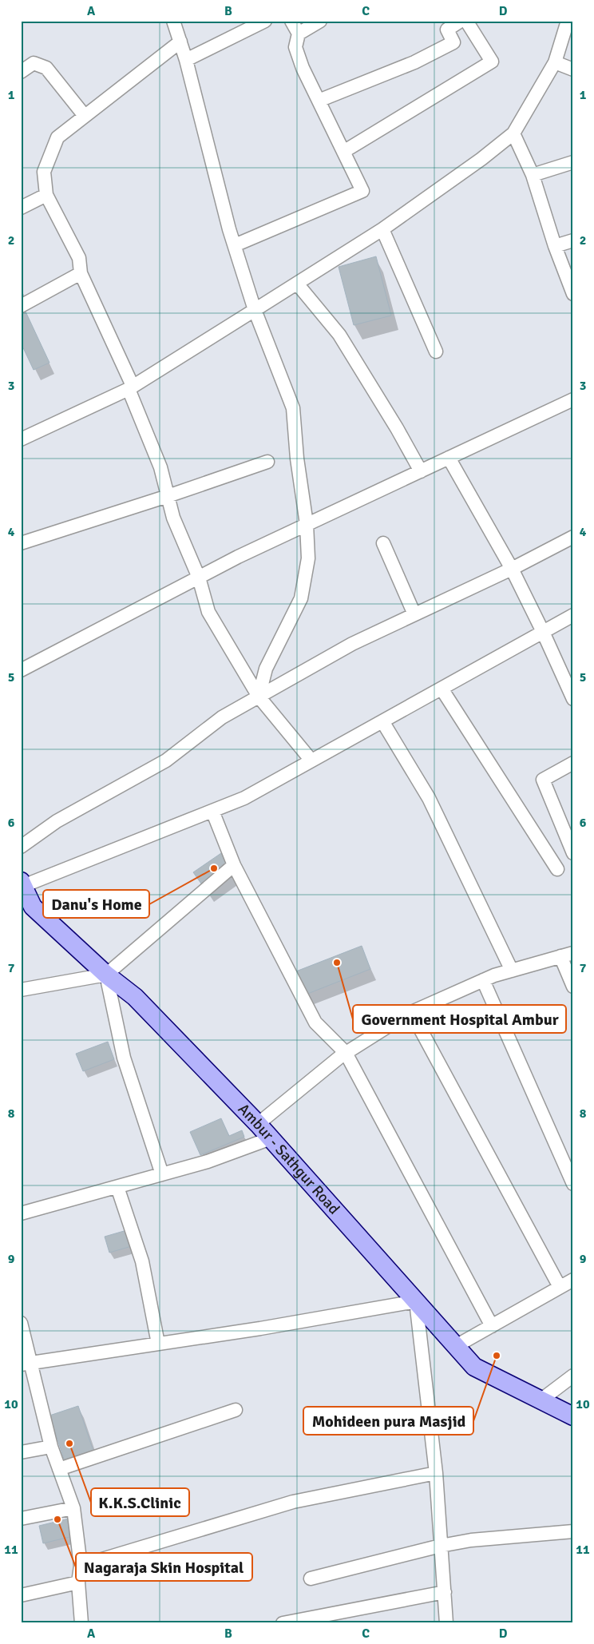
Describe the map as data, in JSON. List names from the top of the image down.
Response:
{
  "streets": {
    "main road": ["Ambur - Sathgur Road"]
  },
  "places": [
    "Danu's Home",
    "Government Hospital Ambur",
    "Mohideen pura Masjid",
    "K.K.S.Clinic",
    "Nagaraja Skin Hospital"
  ],
  "grid": {
    "columns": [
      "A",
      "B",
      "C",
      "D"
    ],
    "rows": [
      "1",
      "2",
      "3",
      "4",
      "5",
      "6",
      "7",
      "8",
      "9",
      "10",
      "11"
    ]
  }
}
